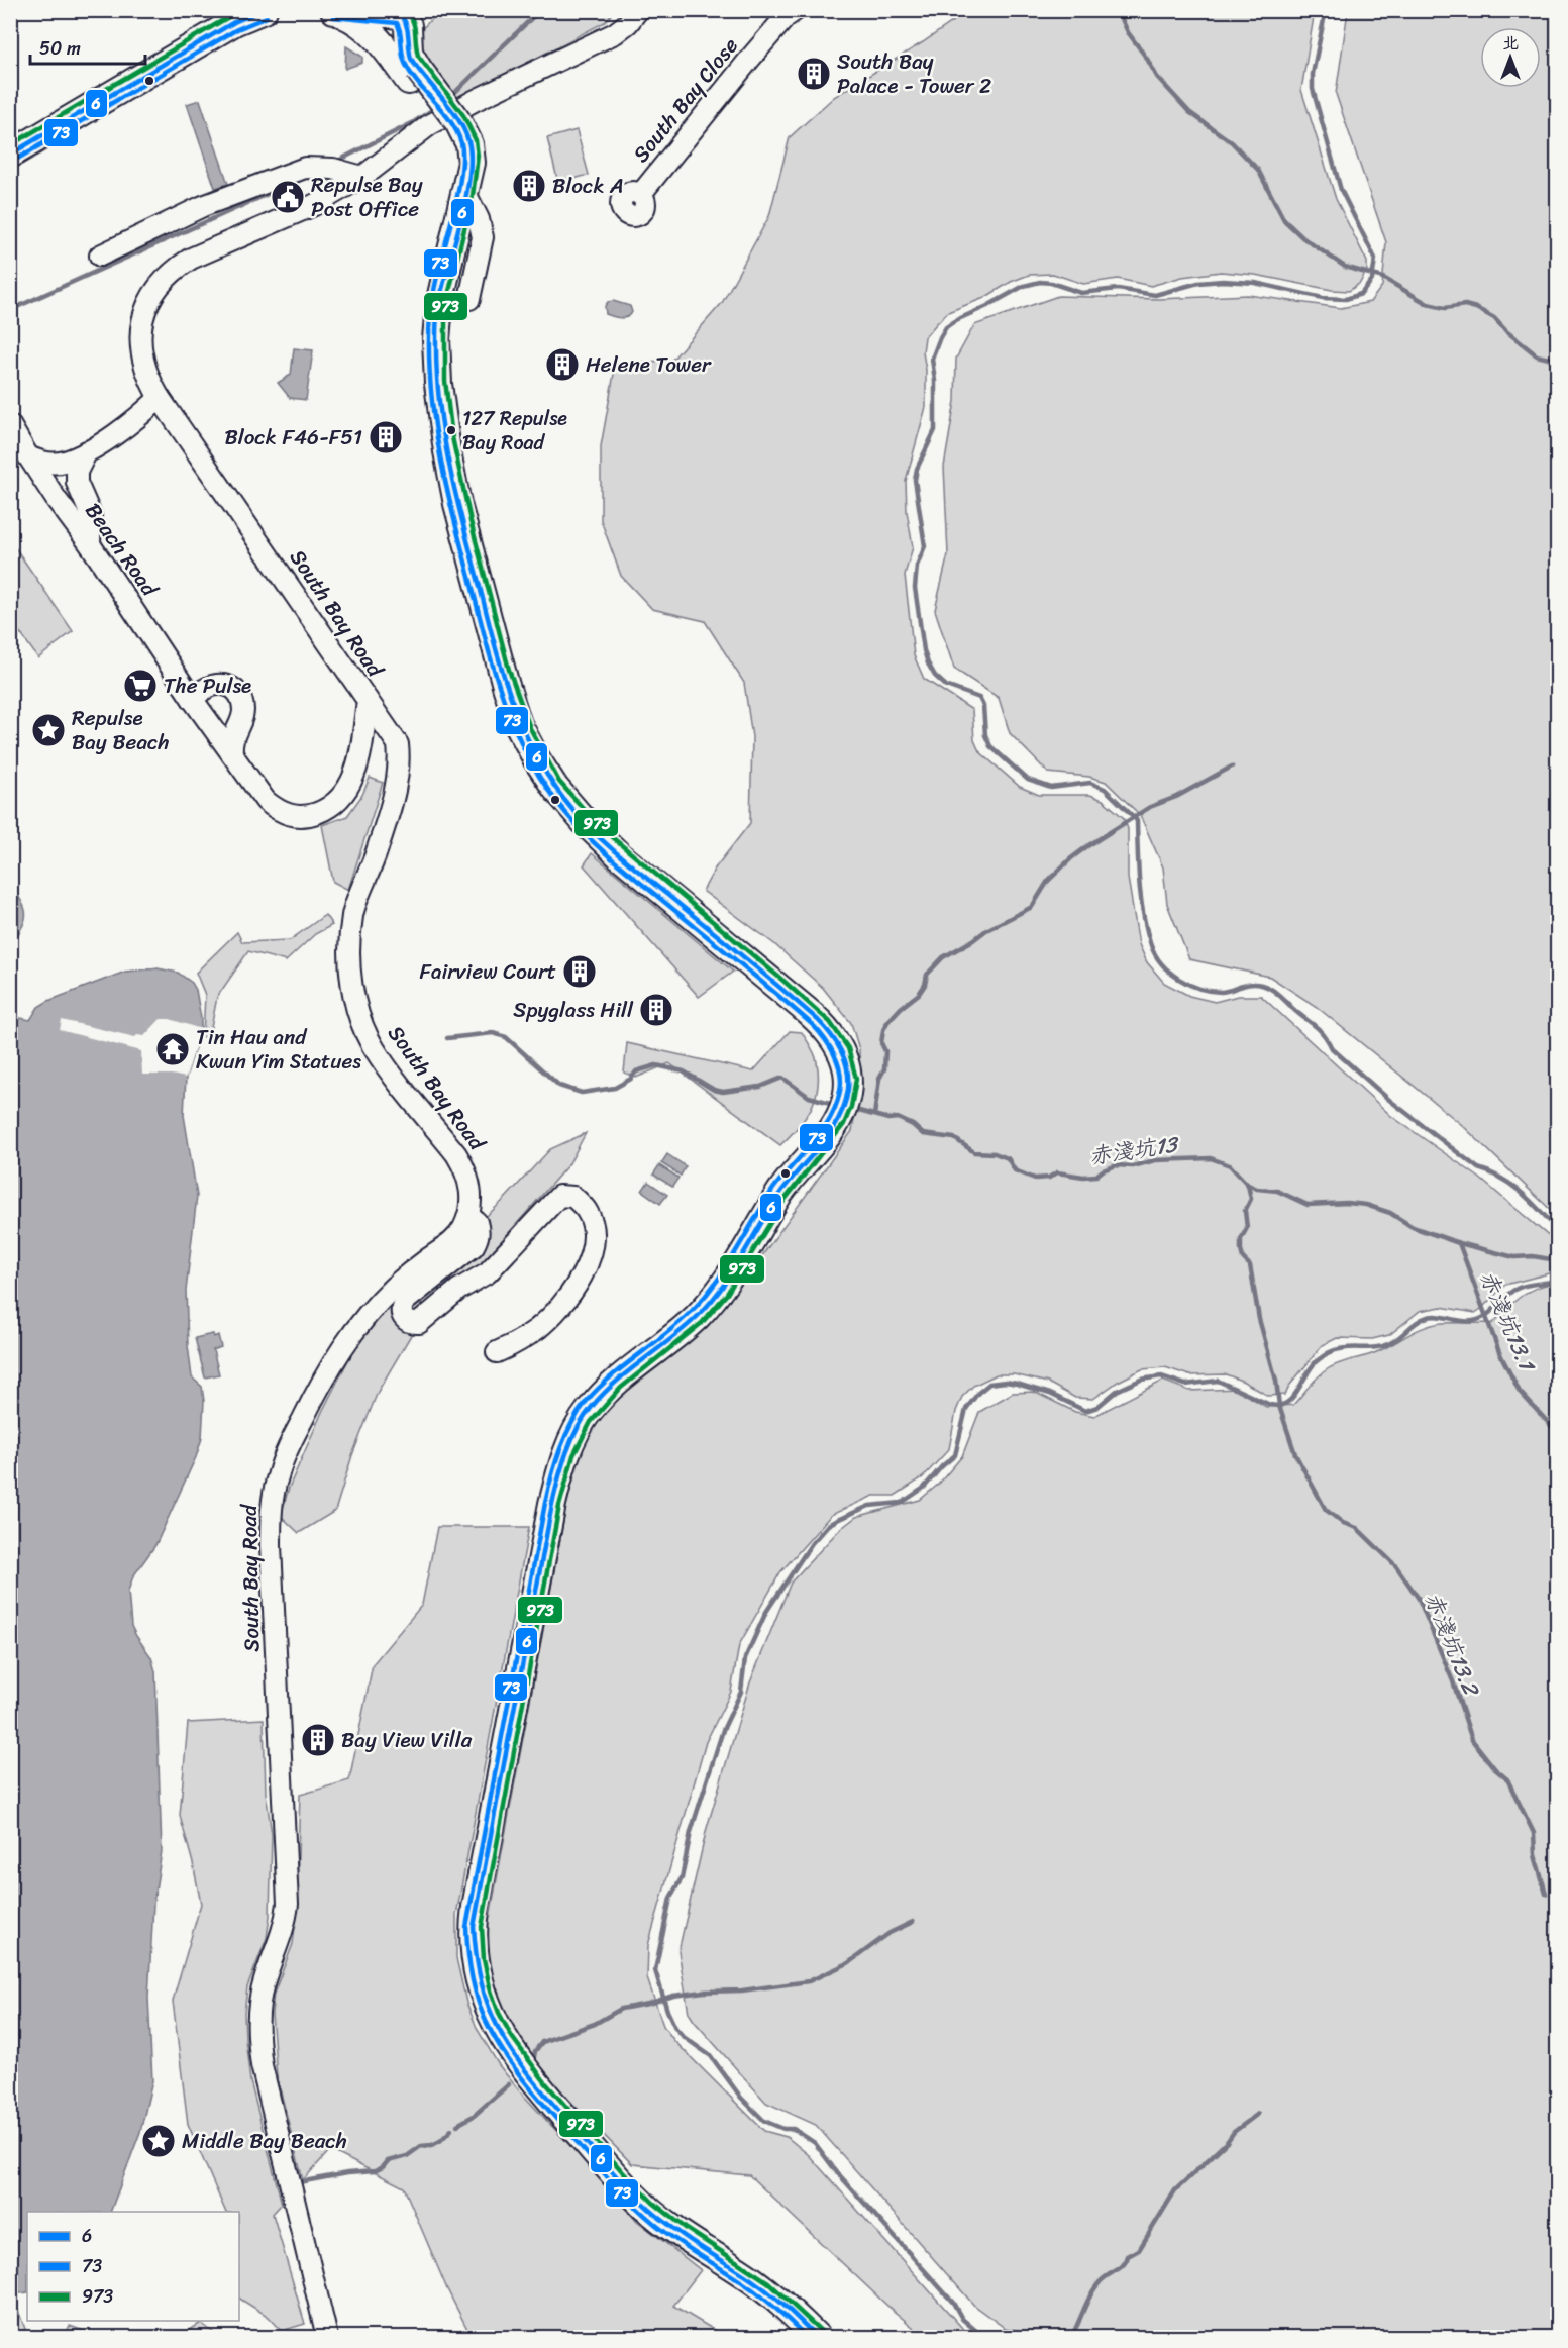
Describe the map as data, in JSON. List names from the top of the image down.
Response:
{
  "streets": {
    "street": ["South Bay Close", "Beach Road", "South Bay Road"]
  },
  "crossings": [
    ["Beach Road", "South Bay Road"]
  ],
  "water": ["赤淺坑13", "赤淺坑13.1", "赤淺坑13.2"],
  "places": {
    "building": [
      "South Bay Palace - Tower 2",
      "Block A",
      "Helene Tower",
      "Block F46-F51",
      "Fairview Court",
      "Spyglass Hill",
      "Bay View Villa"
    ],
    "public building": ["Repulse Bay Post Office"],
    "other": ["127 Repulse Bay Road"],
    "supermarket": ["The Pulse"],
    "place": ["Repulse Bay Beach", "Middle Bay Beach"],
    "temple": ["Tin Hau and Kwun Yim Statues"]
  },
  "lines": ["transit line 6", "transit line 973", "transit line 73"],
  "legend": ["6", "73", "973"],
  "scale_bar": "50 m",
  "north": "top"
}
